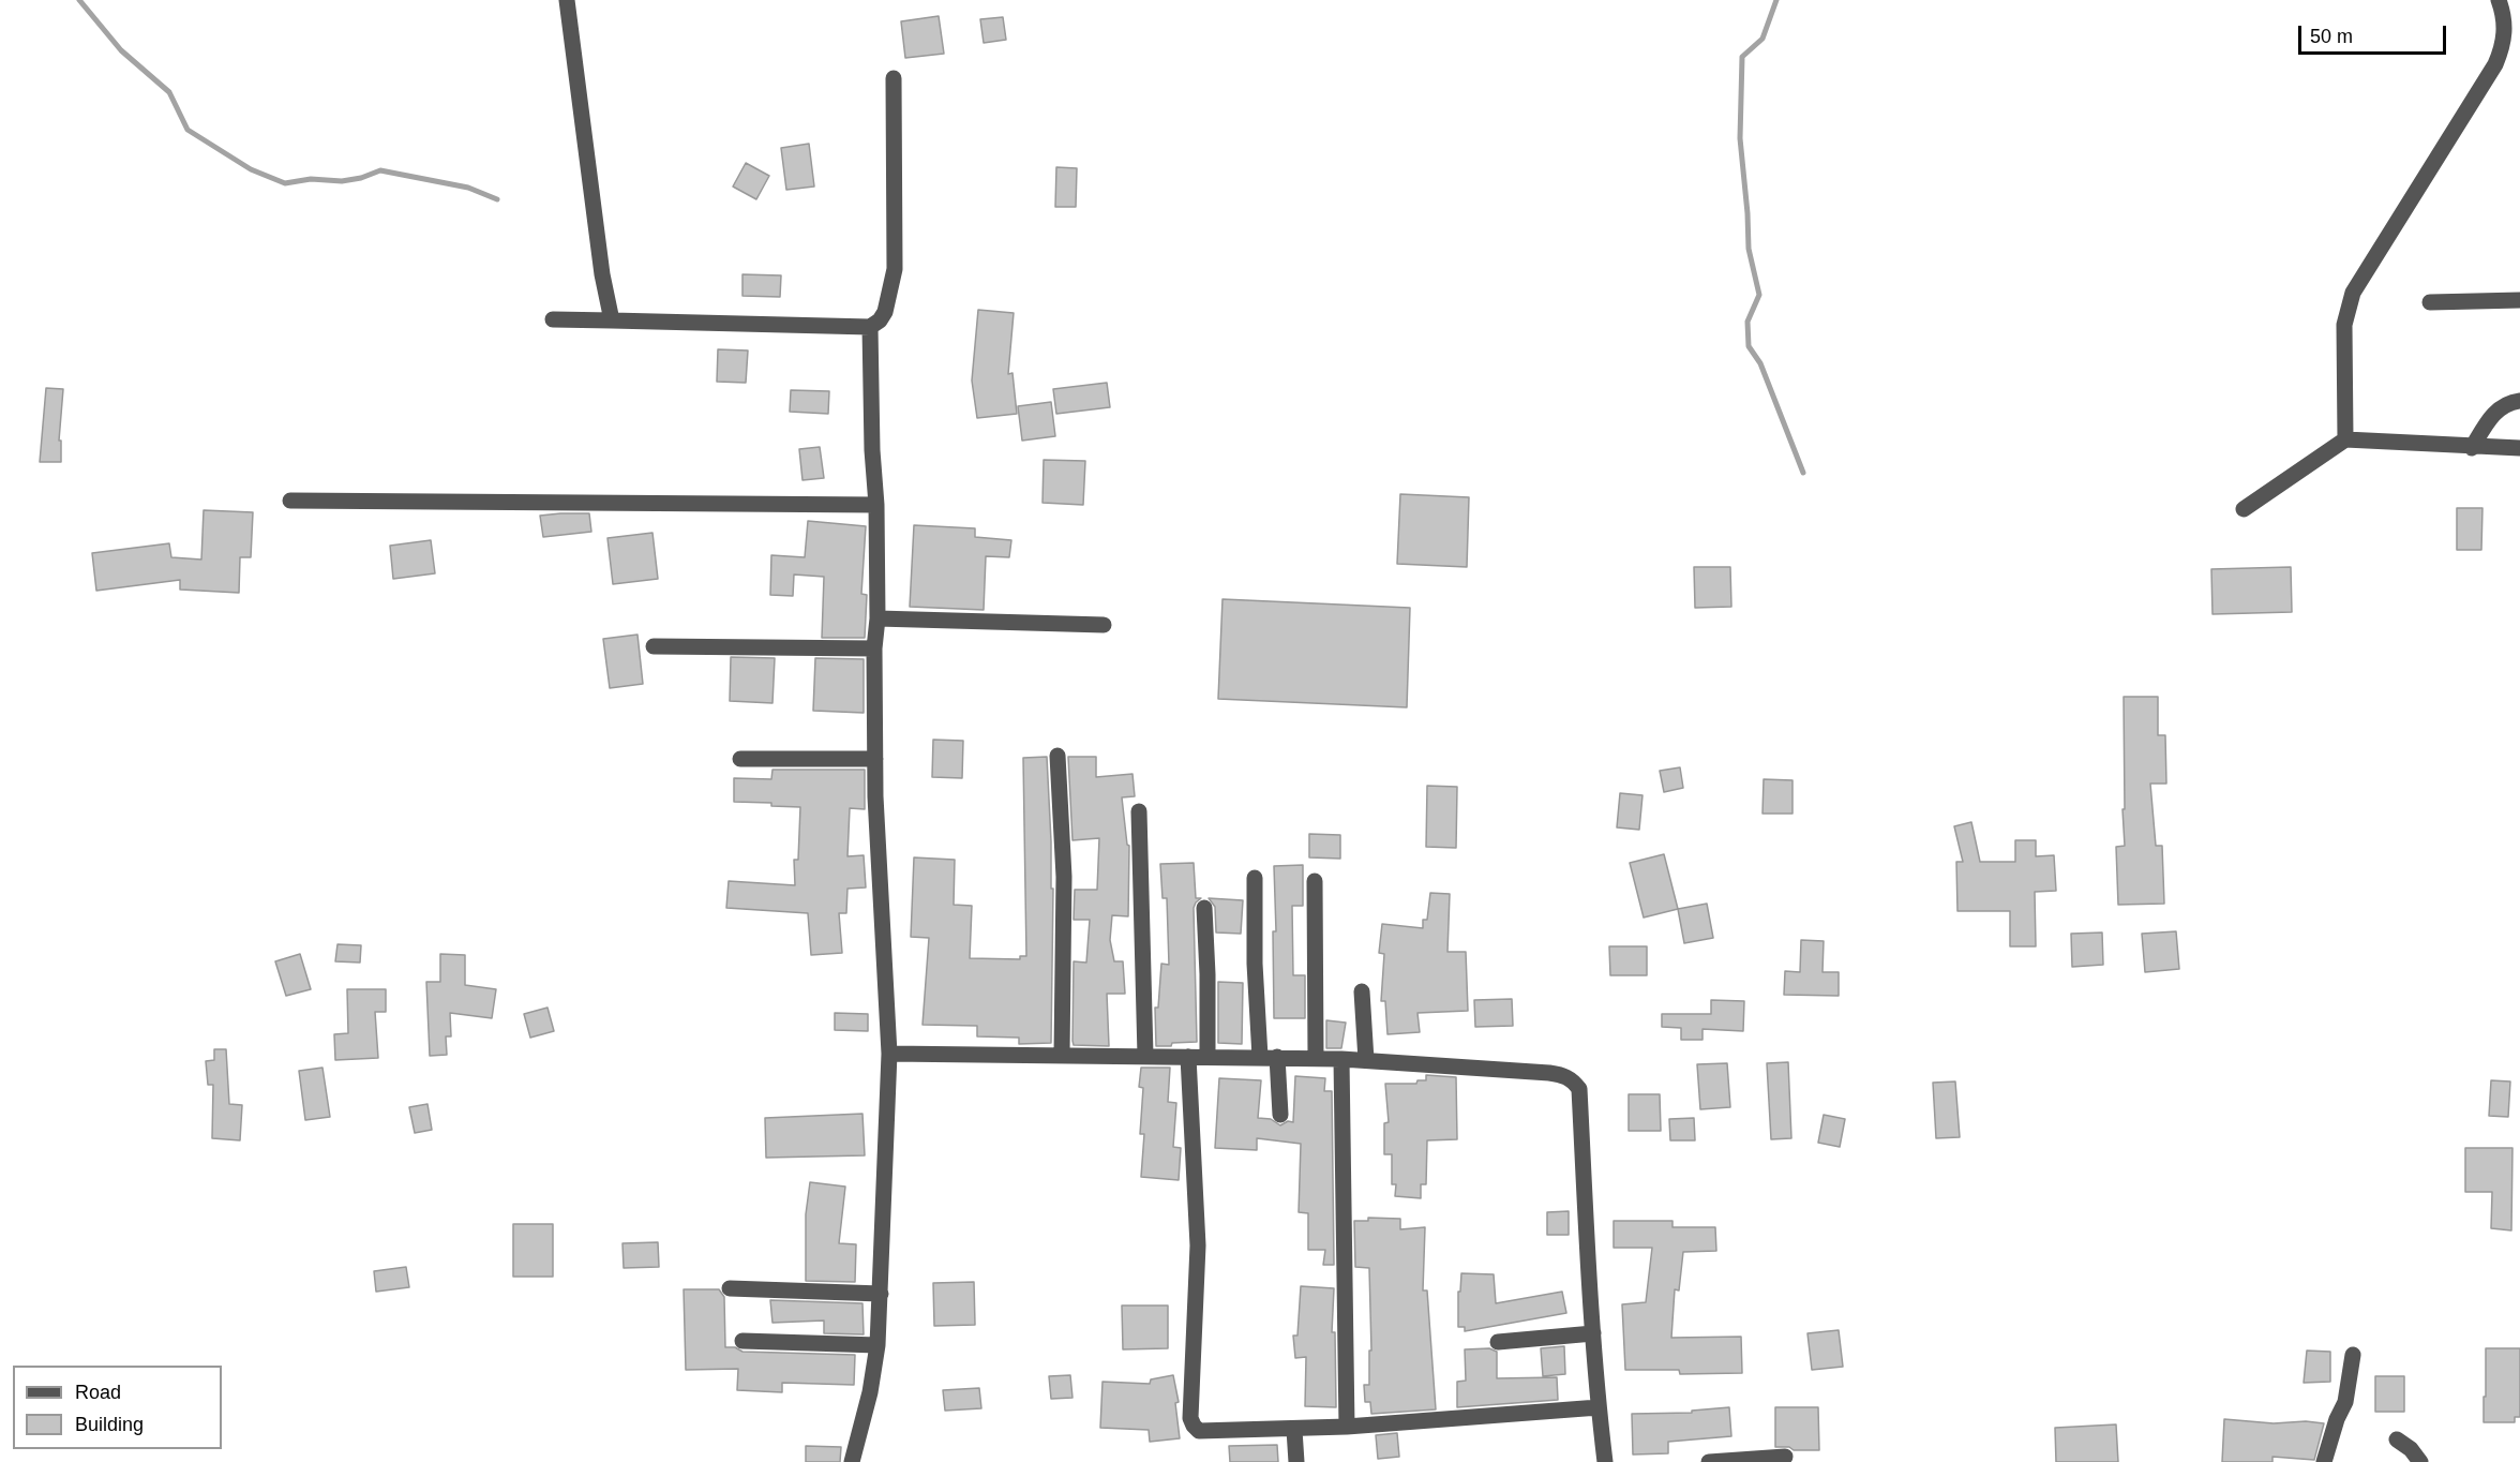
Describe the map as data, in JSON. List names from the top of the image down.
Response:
{
  "legend": ["Road", "Building"],
  "scale_bar": "50 m"
}
